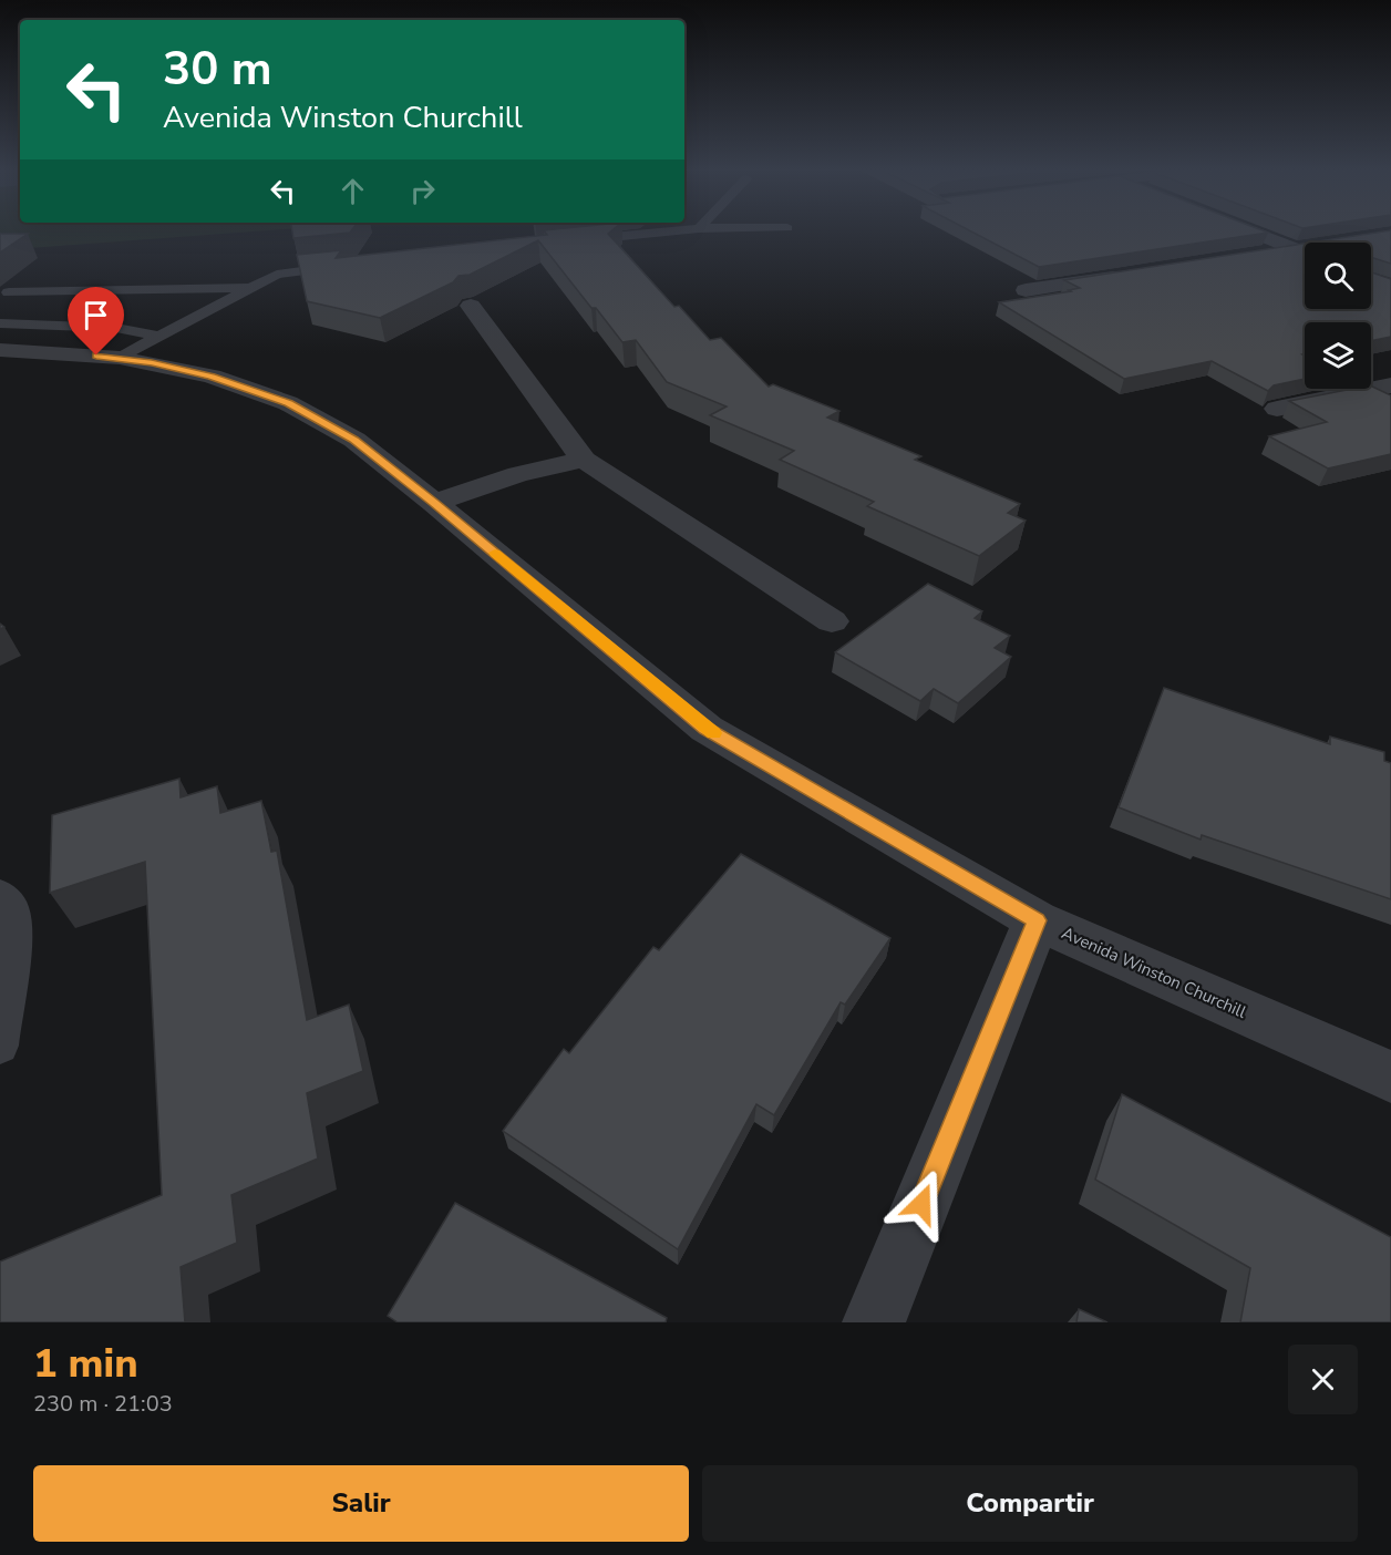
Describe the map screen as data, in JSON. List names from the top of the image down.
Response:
{
  "streets": {
    "street": ["Avenida Winston Churchill"]
  },
  "page": {
    "turn": ["30 m", "Avenida Winston Churchill"],
    "heading": ["1 min", "230 m · 21:03"],
    "buttons": ["Salir", "Compartir"]
  }
}
